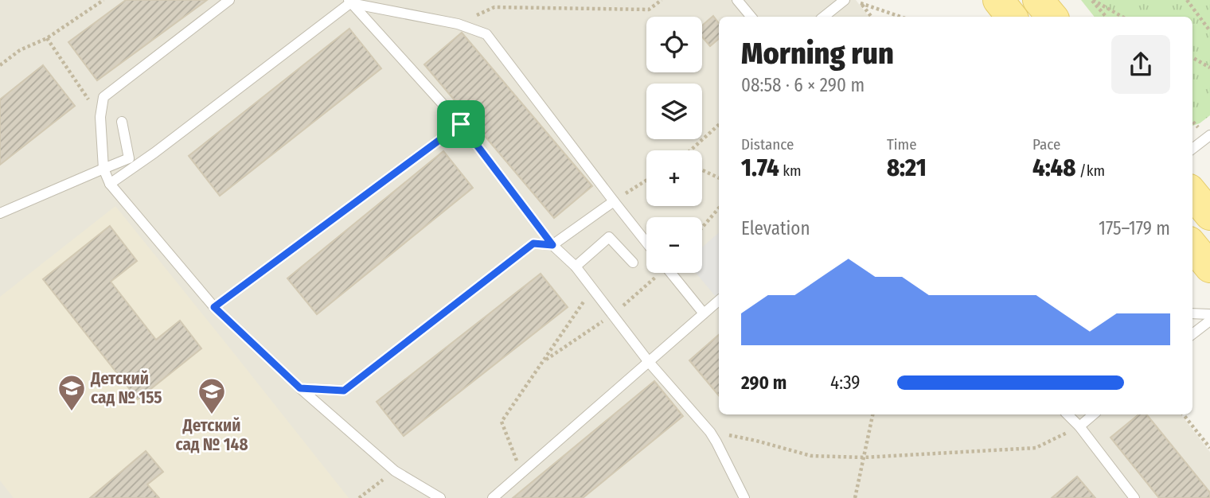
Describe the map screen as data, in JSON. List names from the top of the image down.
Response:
{
  "places": {
    "school or university": ["Детский сад № 155", "Детский сад № 148"]
  },
  "page": {
    "map_buttons": ["+", "−"],
    "heading": ["Morning run", "08:58 · 6 × 290 m"],
    "stats": [
      ["Distance", "1.74 km"],
      ["Time", "8:21"],
      ["Pace", "4:48 /km"]
    ],
    "chart": ["Elevation", "175–179 m"],
    "list": [
      {
        "name": "290 m",
        "note": "4:39"
      }
    ]
  }
}
